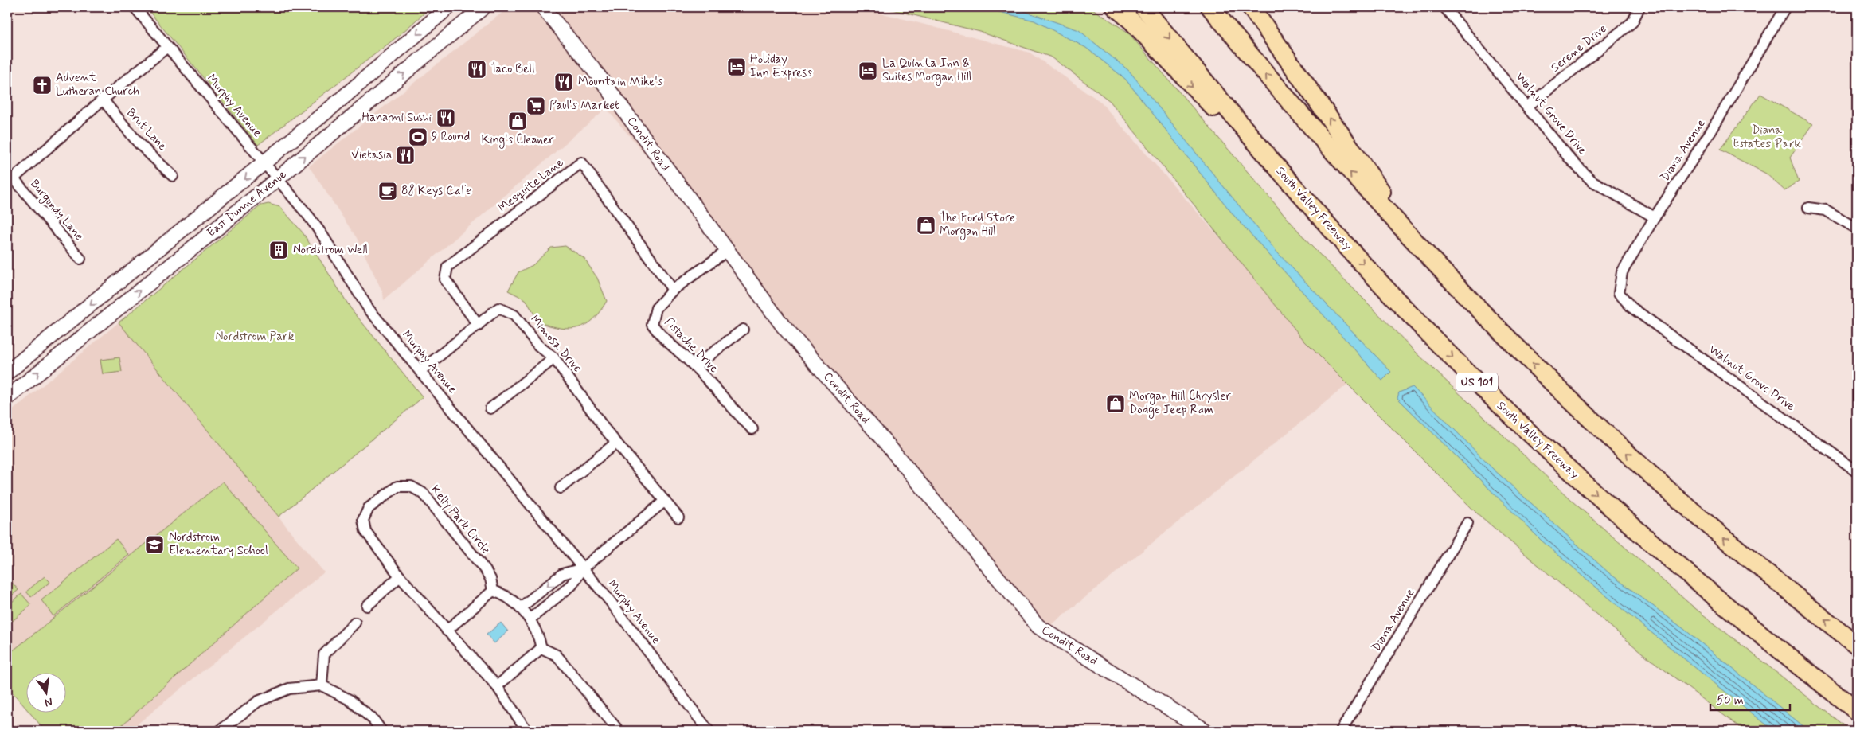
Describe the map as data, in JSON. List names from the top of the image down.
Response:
{
  "streets": {
    "highway": ["South Valley Freeway", "US 101"],
    "main road": ["Condit Road", "East Dunne Avenue"],
    "street": [
      "Serene Drive",
      "Murphy Avenue",
      "Walnut Grove Drive",
      "Brut Lane",
      "Diana Avenue",
      "Mesquite Lane",
      "Burgundy Lane",
      "Mimosa Drive",
      "Pistache Drive",
      "Kelly Park Circle"
    ]
  },
  "crossings": [
    ["Serene Drive", "Walnut Grove Drive"],
    ["Murphy Avenue", "East Dunne Avenue"],
    ["Murphy Avenue", "Mimosa Drive"],
    ["Walnut Grove Drive", "Diana Avenue"],
    ["Brut Lane", "Burgundy Lane"],
    ["Condit Road", "Pistache Drive"],
    ["Mesquite Lane", "Mimosa Drive"],
    ["Mesquite Lane", "Pistache Drive"]
  ],
  "parks": ["Diana Estates Park", "Nordstrom Park"],
  "places": {
    "hotel": ["Holiday Inn Express", "La Quinta Inn & Suites Morgan Hill"],
    "restaurant": [
      "Taco Bell",
      "Mountain Mike's",
      "Hanami Sushi",
      "Vietasia"
    ],
    "church": ["Advent Lutheran Church"],
    "supermarket": ["Paul's Market"],
    "shop": ["King's Cleaner", "The Ford Store Morgan Hill", "Morgan Hill Chrysler Dodge Jeep Ram"],
    "sports": ["9 Round"],
    "cafe": ["88 Keys Cafe"],
    "building": ["Nordstrom Well"],
    "school or university": ["Nordstrom Elementary School"]
  },
  "scale_bar": "50 m",
  "north": "bottom"
}
